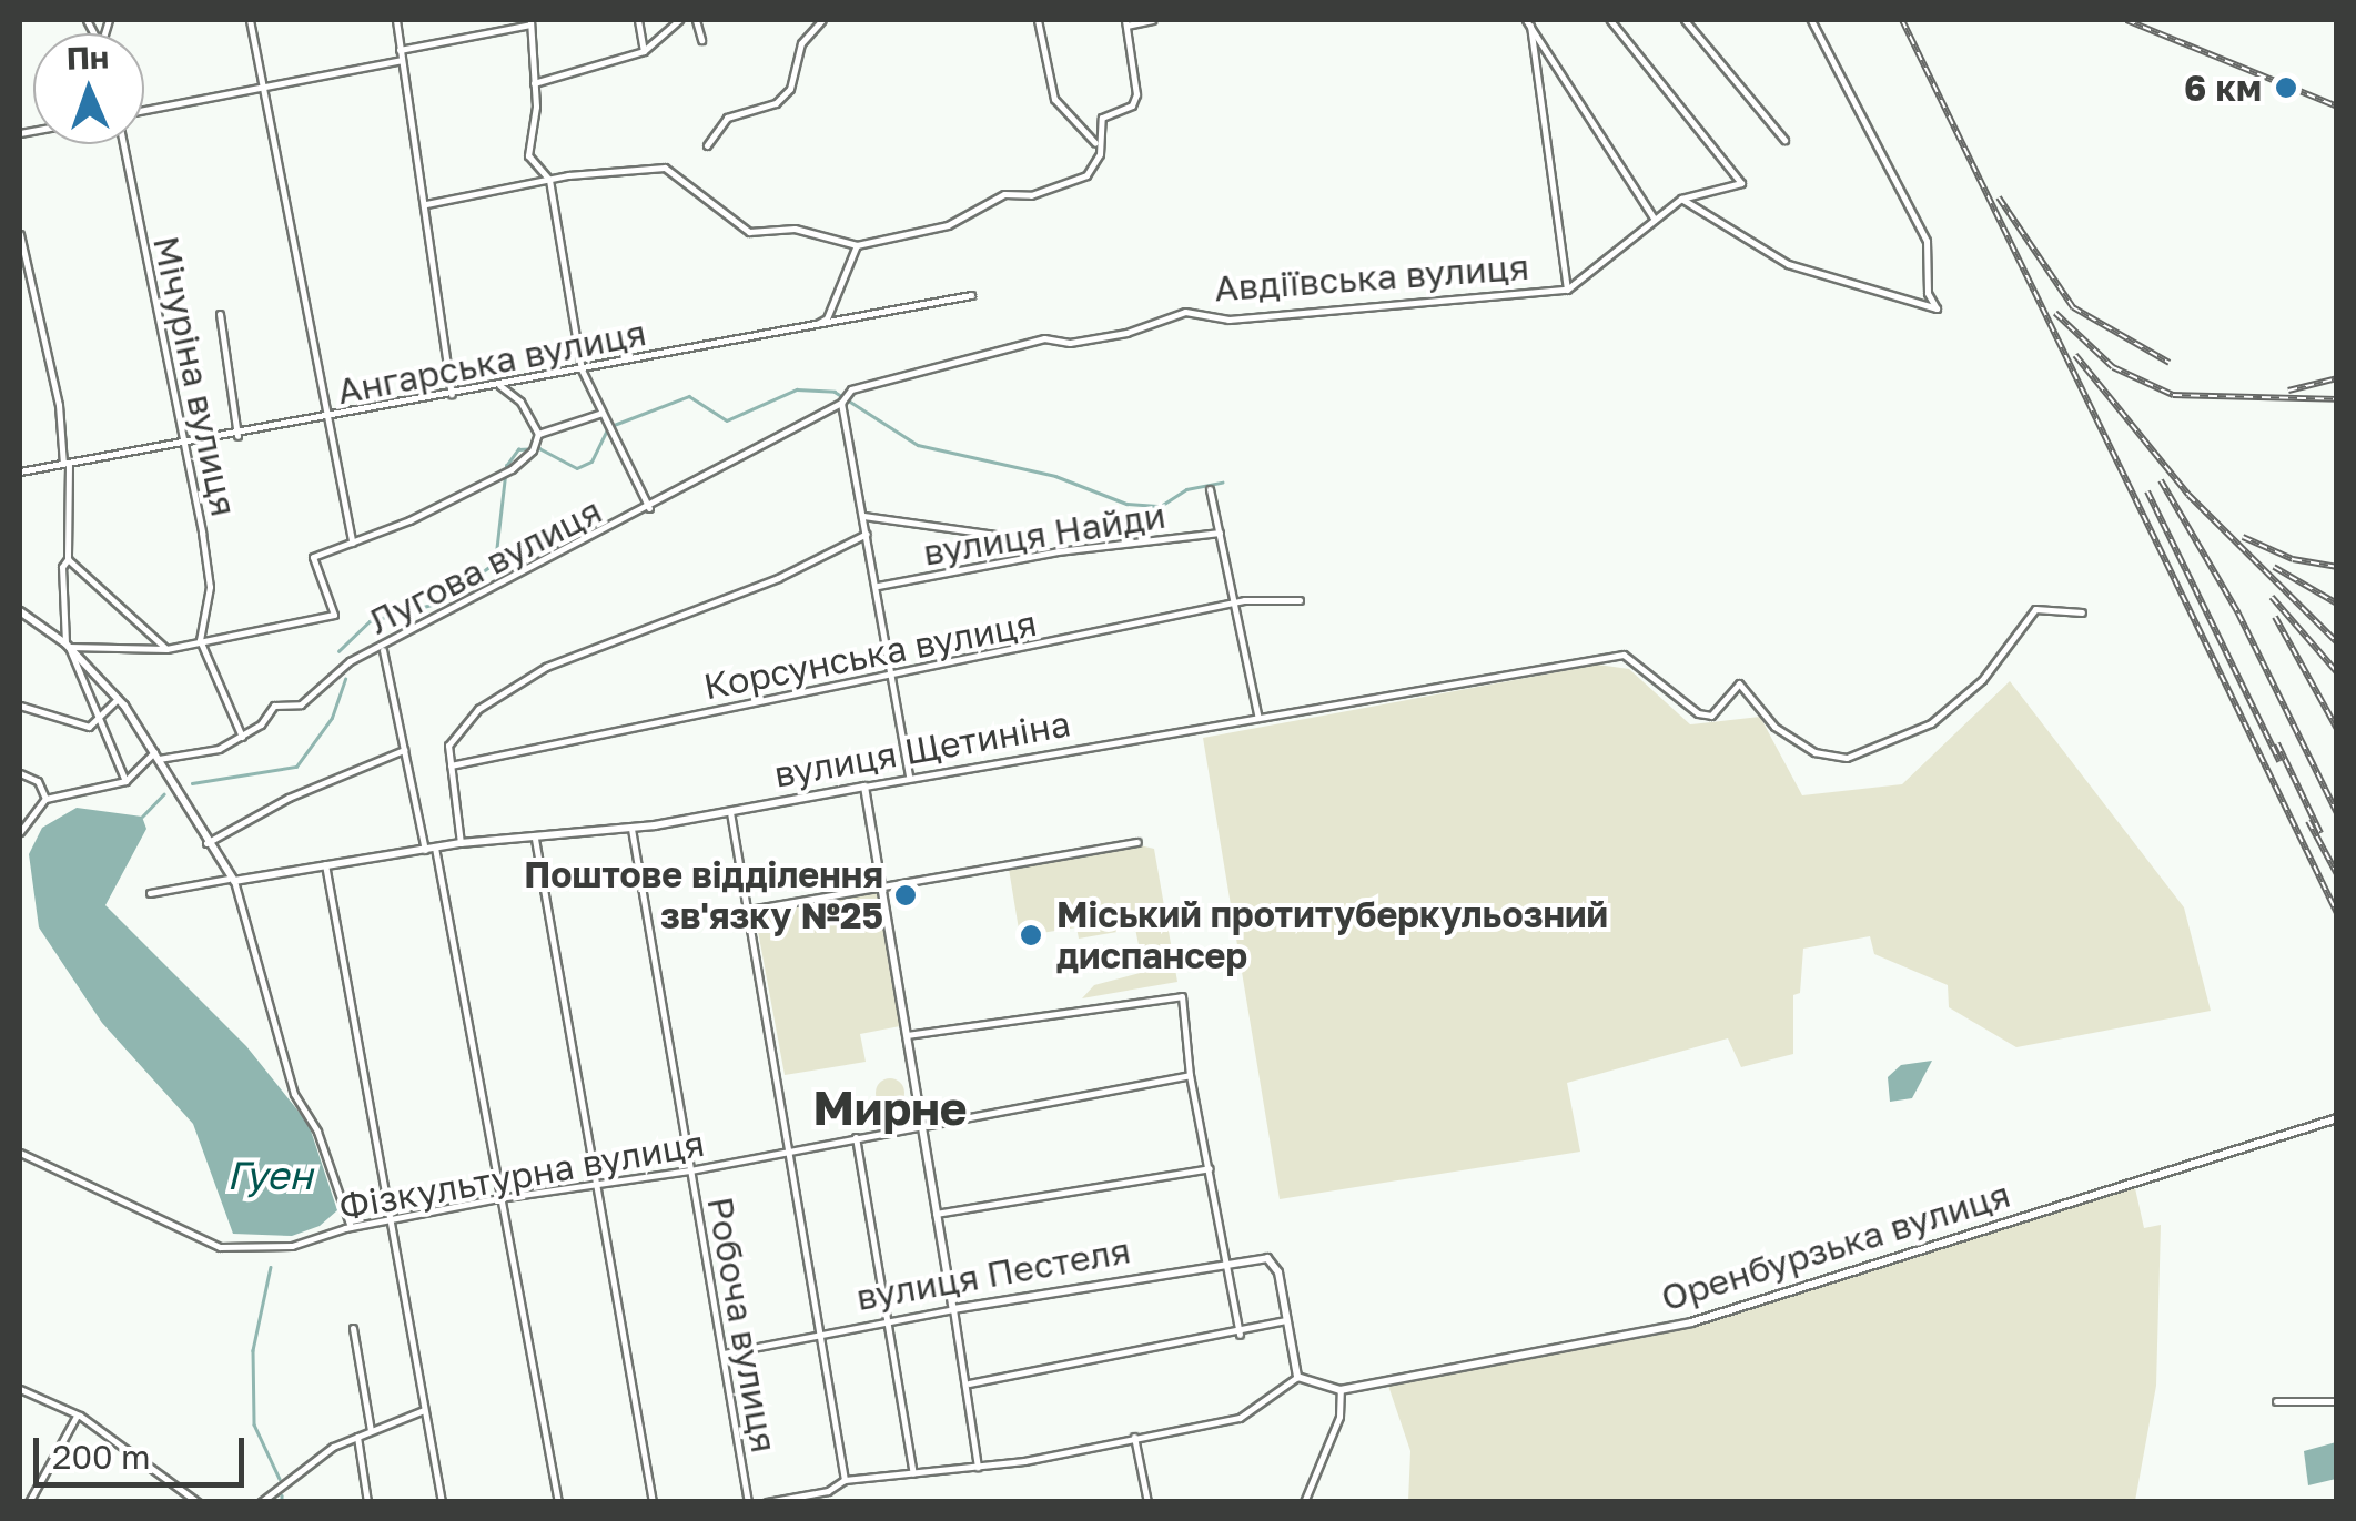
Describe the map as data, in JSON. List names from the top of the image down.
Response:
{
  "streets": {
    "street": [
      "Авдіївська вулиця",
      "Ангарська вулиця",
      "Мічуріна вулиця",
      "вулиця Найди",
      "Лугова вулиця",
      "Корсунська вулиця",
      "вулиця Щетиніна",
      "Фізкультурна вулиця",
      "Оренбурзька вулиця",
      "вулиця Пестеля",
      "Робоча вулиця"
    ]
  },
  "crossings": [
    ["Авдіївська вулиця", "Лугова вулиця"],
    ["Ангарська вулиця", "Мічуріна вулиця"],
    ["вулиця Щетиніна", "Робоча вулиця"],
    ["Фізкультурна вулиця", "Робоча вулиця"],
    ["вулиця Пестеля", "Робоча вулиця"]
  ],
  "districts": ["Мирне"],
  "water": ["Гуен"],
  "places": ["6 км", "Поштове відділення зв'язку №25", "Міський протитуберкульозний диспансер"],
  "scale_bar": "200 m",
  "north": "top"
}
